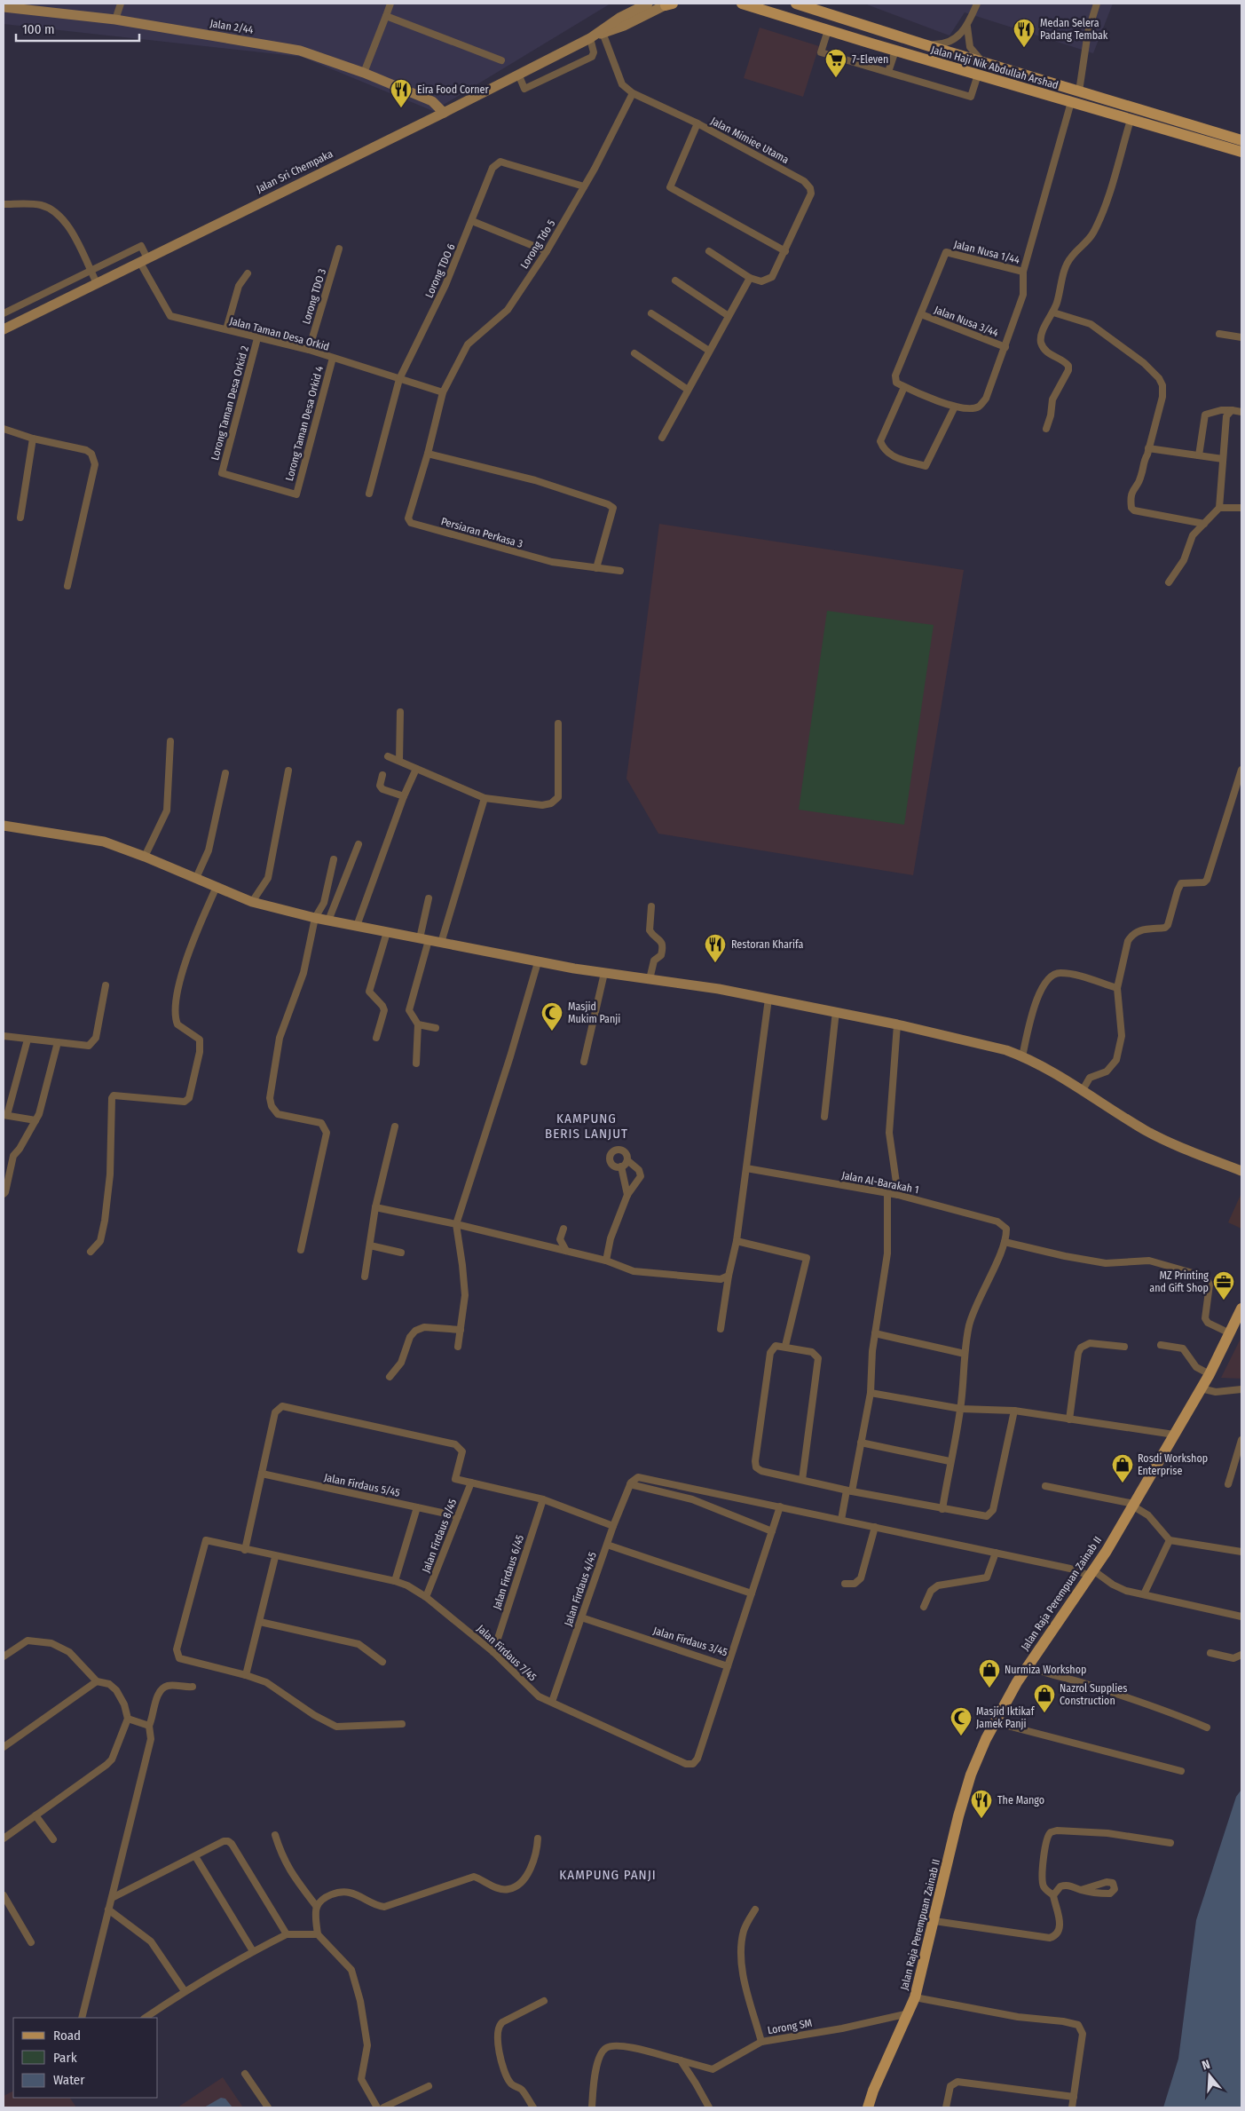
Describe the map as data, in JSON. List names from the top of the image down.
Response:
{
  "streets": {
    "main road": ["Jalan Haji Nik Abdullah Arshad", "Jalan Raja Perempuan Zainab II"],
    "street": [
      "Jalan 2/44",
      "Jalan Mimiee Utama",
      "Jalan Sri Chempaka",
      "Lorong Tdo 5",
      "Jalan Nusa 1/44",
      "Lorong TDO 6",
      "Lorong TDO 3",
      "Jalan Nusa 3/44",
      "Jalan Taman Desa Orkid",
      "Lorong Taman Desa Orkid 2",
      "Lorong Taman Desa Orkid 4",
      "Persiaran Perkasa 3",
      "Jalan Al-Barakah 1",
      "Jalan Firdaus 5/45",
      "Jalan Firdaus 8/45",
      "Jalan Firdaus 6/45",
      "Jalan Firdaus 4/45",
      "Jalan Firdaus 3/45",
      "Jalan Firdaus 7/45",
      "Lorong SM"
    ]
  },
  "crossings": [
    ["Jalan 2/44", "Jalan Sri Chempaka"],
    ["Jalan Haji Nik Abdullah Arshad", "Jalan Nusa 3/44"],
    ["Jalan Mimiee Utama", "Jalan Sri Chempaka"],
    ["Jalan Mimiee Utama", "Lorong Tdo 5"],
    ["Jalan Sri Chempaka", "Jalan Taman Desa Orkid"],
    ["Lorong Tdo 5", "Lorong TDO 6"],
    ["Lorong Tdo 5", "Jalan Taman Desa Orkid"],
    ["Lorong Tdo 5", "Persiaran Perkasa 3"],
    ["Jalan Nusa 1/44", "Jalan Nusa 3/44"],
    ["Lorong TDO 6", "Jalan Taman Desa Orkid"],
    ["Lorong TDO 3", "Jalan Taman Desa Orkid"],
    ["Jalan Taman Desa Orkid", "Lorong Taman Desa Orkid 2"],
    ["Jalan Taman Desa Orkid", "Lorong Taman Desa Orkid 4"],
    ["Jalan Taman Desa Orkid", "Persiaran Perkasa 3"],
    ["Lorong Taman Desa Orkid 2", "Lorong Taman Desa Orkid 4"],
    ["Jalan Firdaus 5/45", "Jalan Firdaus 8/45"],
    ["Jalan Firdaus 8/45", "Jalan Firdaus 7/45"],
    ["Jalan Firdaus 6/45", "Jalan Firdaus 7/45"],
    ["Jalan Firdaus 4/45", "Jalan Firdaus 3/45"],
    ["Jalan Firdaus 4/45", "Jalan Firdaus 7/45"],
    ["Jalan Raja Perempuan Zainab II", "Lorong SM"],
    ["Jalan Firdaus 3/45", "Jalan Firdaus 7/45"]
  ],
  "districts": ["KAMPUNG BERIS LANJUT", "KAMPUNG PANJI"],
  "places": {
    "restaurant": [
      "Medan Selera Padang Tembak",
      "Eira Food Corner",
      "Restoran Kharifa",
      "The Mango"
    ],
    "supermarket": ["7-Eleven"],
    "mosque": ["Masjid Mukim Panji", "Masjid Iktikaf Jamek Panji"],
    "office": ["MZ Printing and Gift Shop"],
    "shop": ["Rosdi Workshop Enterprise", "Nurmiza Workshop", "Nazrol Supplies Construction"]
  },
  "legend": ["Road", "Park", "Water"],
  "scale_bar": "100 m",
  "north": "top"
}
